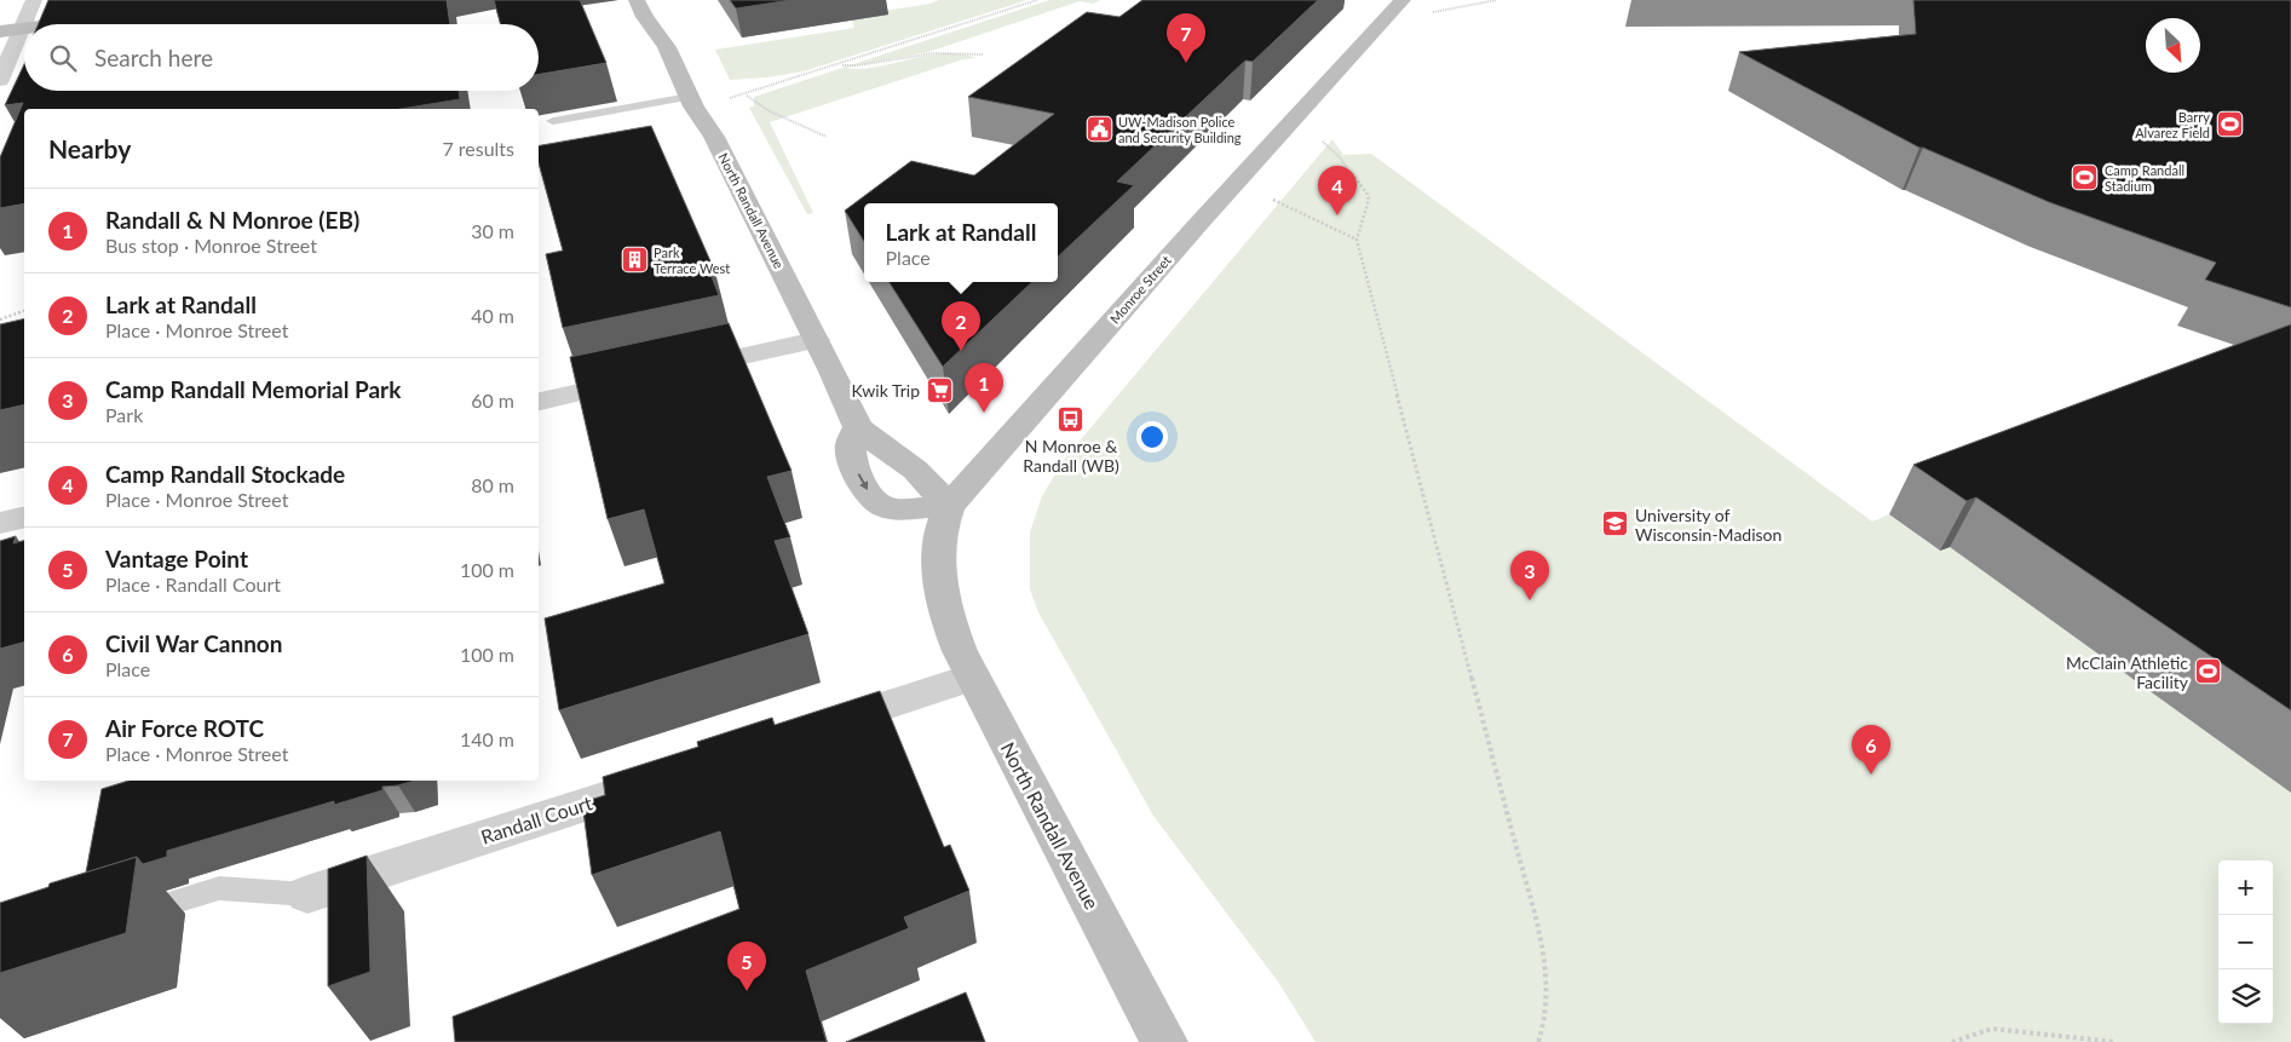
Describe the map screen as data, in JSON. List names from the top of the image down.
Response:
{
  "streets": {
    "main road": ["North Randall Avenue", "Monroe Street"],
    "street": ["Randall Court"]
  },
  "crossings": [
    ["North Randall Avenue", "Monroe Street"]
  ],
  "places": {
    "sports": ["Barry Alvarez Field", "Camp Randall Stadium", "McClain Athletic Facility"],
    "public building": ["UW-Madison Police and Security Building"],
    "building": ["Park Terrace West"],
    "supermarket": ["Kwik Trip"],
    "bus stop": ["N Monroe & Randall (WB)"],
    "school or university": ["University of Wisconsin-Madison"]
  },
  "north": "bottom right",
  "page": {
    "pins": [
      "7",
      "4",
      "2",
      "1",
      "3",
      "6",
      "5"
    ],
    "search": "Search here",
    "heading": ["Nearby", "7 results"],
    "list": [
      {
        "mark": "1",
        "name": "Randall & N Monroe (EB)",
        "note": "Bus stop · Monroe Street",
        "value": "30 m"
      },
      {
        "mark": "2",
        "name": "Lark at Randall",
        "note": "Place · Monroe Street",
        "value": "40 m"
      },
      {
        "mark": "3",
        "name": "Camp Randall Memorial Park",
        "note": "Park",
        "value": "60 m"
      },
      {
        "mark": "4",
        "name": "Camp Randall Stockade",
        "note": "Place · Monroe Street",
        "value": "80 m"
      },
      {
        "mark": "5",
        "name": "Vantage Point",
        "note": "Place · Randall Court",
        "value": "100 m"
      },
      {
        "mark": "6",
        "name": "Civil War Cannon",
        "note": "Place",
        "value": "100 m"
      },
      {
        "mark": "7",
        "name": "Air Force ROTC",
        "note": "Place · Monroe Street",
        "value": "140 m"
      }
    ],
    "popup": ["Lark at Randall", "Place"],
    "map_buttons": ["+", "−"]
  }
}
